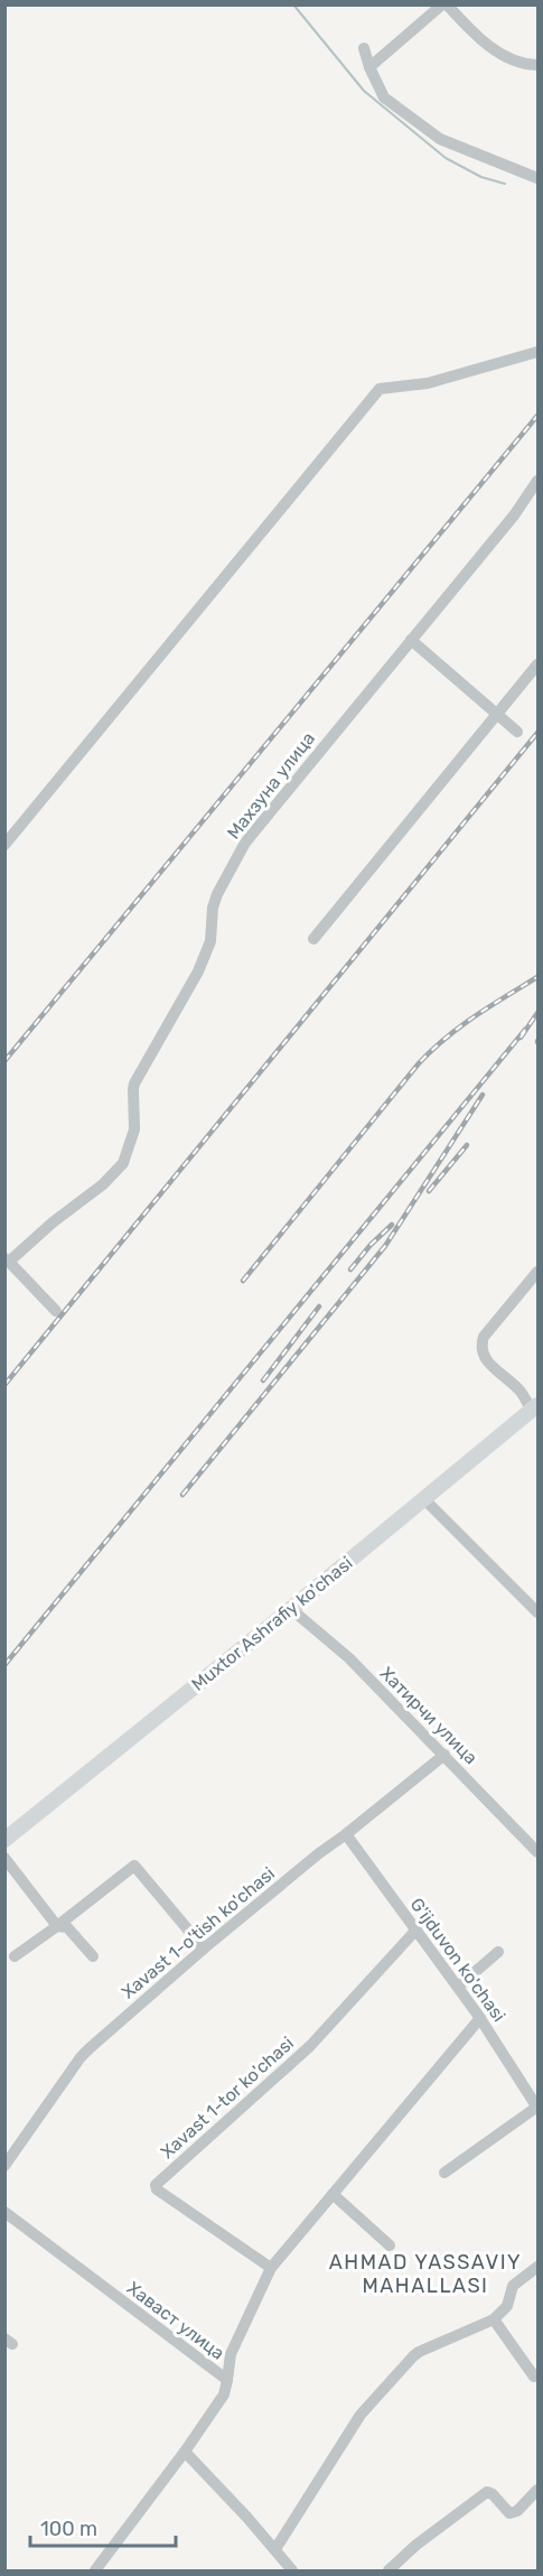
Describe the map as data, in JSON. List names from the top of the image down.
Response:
{
  "streets": {
    "main road": ["Muxtor Ashrafiy ko'chasi"],
    "street": [
      "Махзуна улица",
      "Хатирчи улица",
      "Xavast 1-o'tish ko'chasi",
      "G'ijduvon ko'chasi",
      "Xavast 1-tor ko'chasi",
      "Хаваст улица"
    ]
  },
  "crossings": [
    ["Muxtor Ashrafiy ko'chasi", "Хатирчи улица"],
    ["Хатирчи улица", "Xavast 1-o'tish ko'chasi"],
    ["Xavast 1-o'tish ko'chasi", "G'ijduvon ko'chasi"],
    ["G'ijduvon ko'chasi", "Xavast 1-tor ko'chasi"]
  ],
  "districts": ["AHMAD YASSAVIY MAHALLASI"],
  "scale_bar": "100 m"
}
